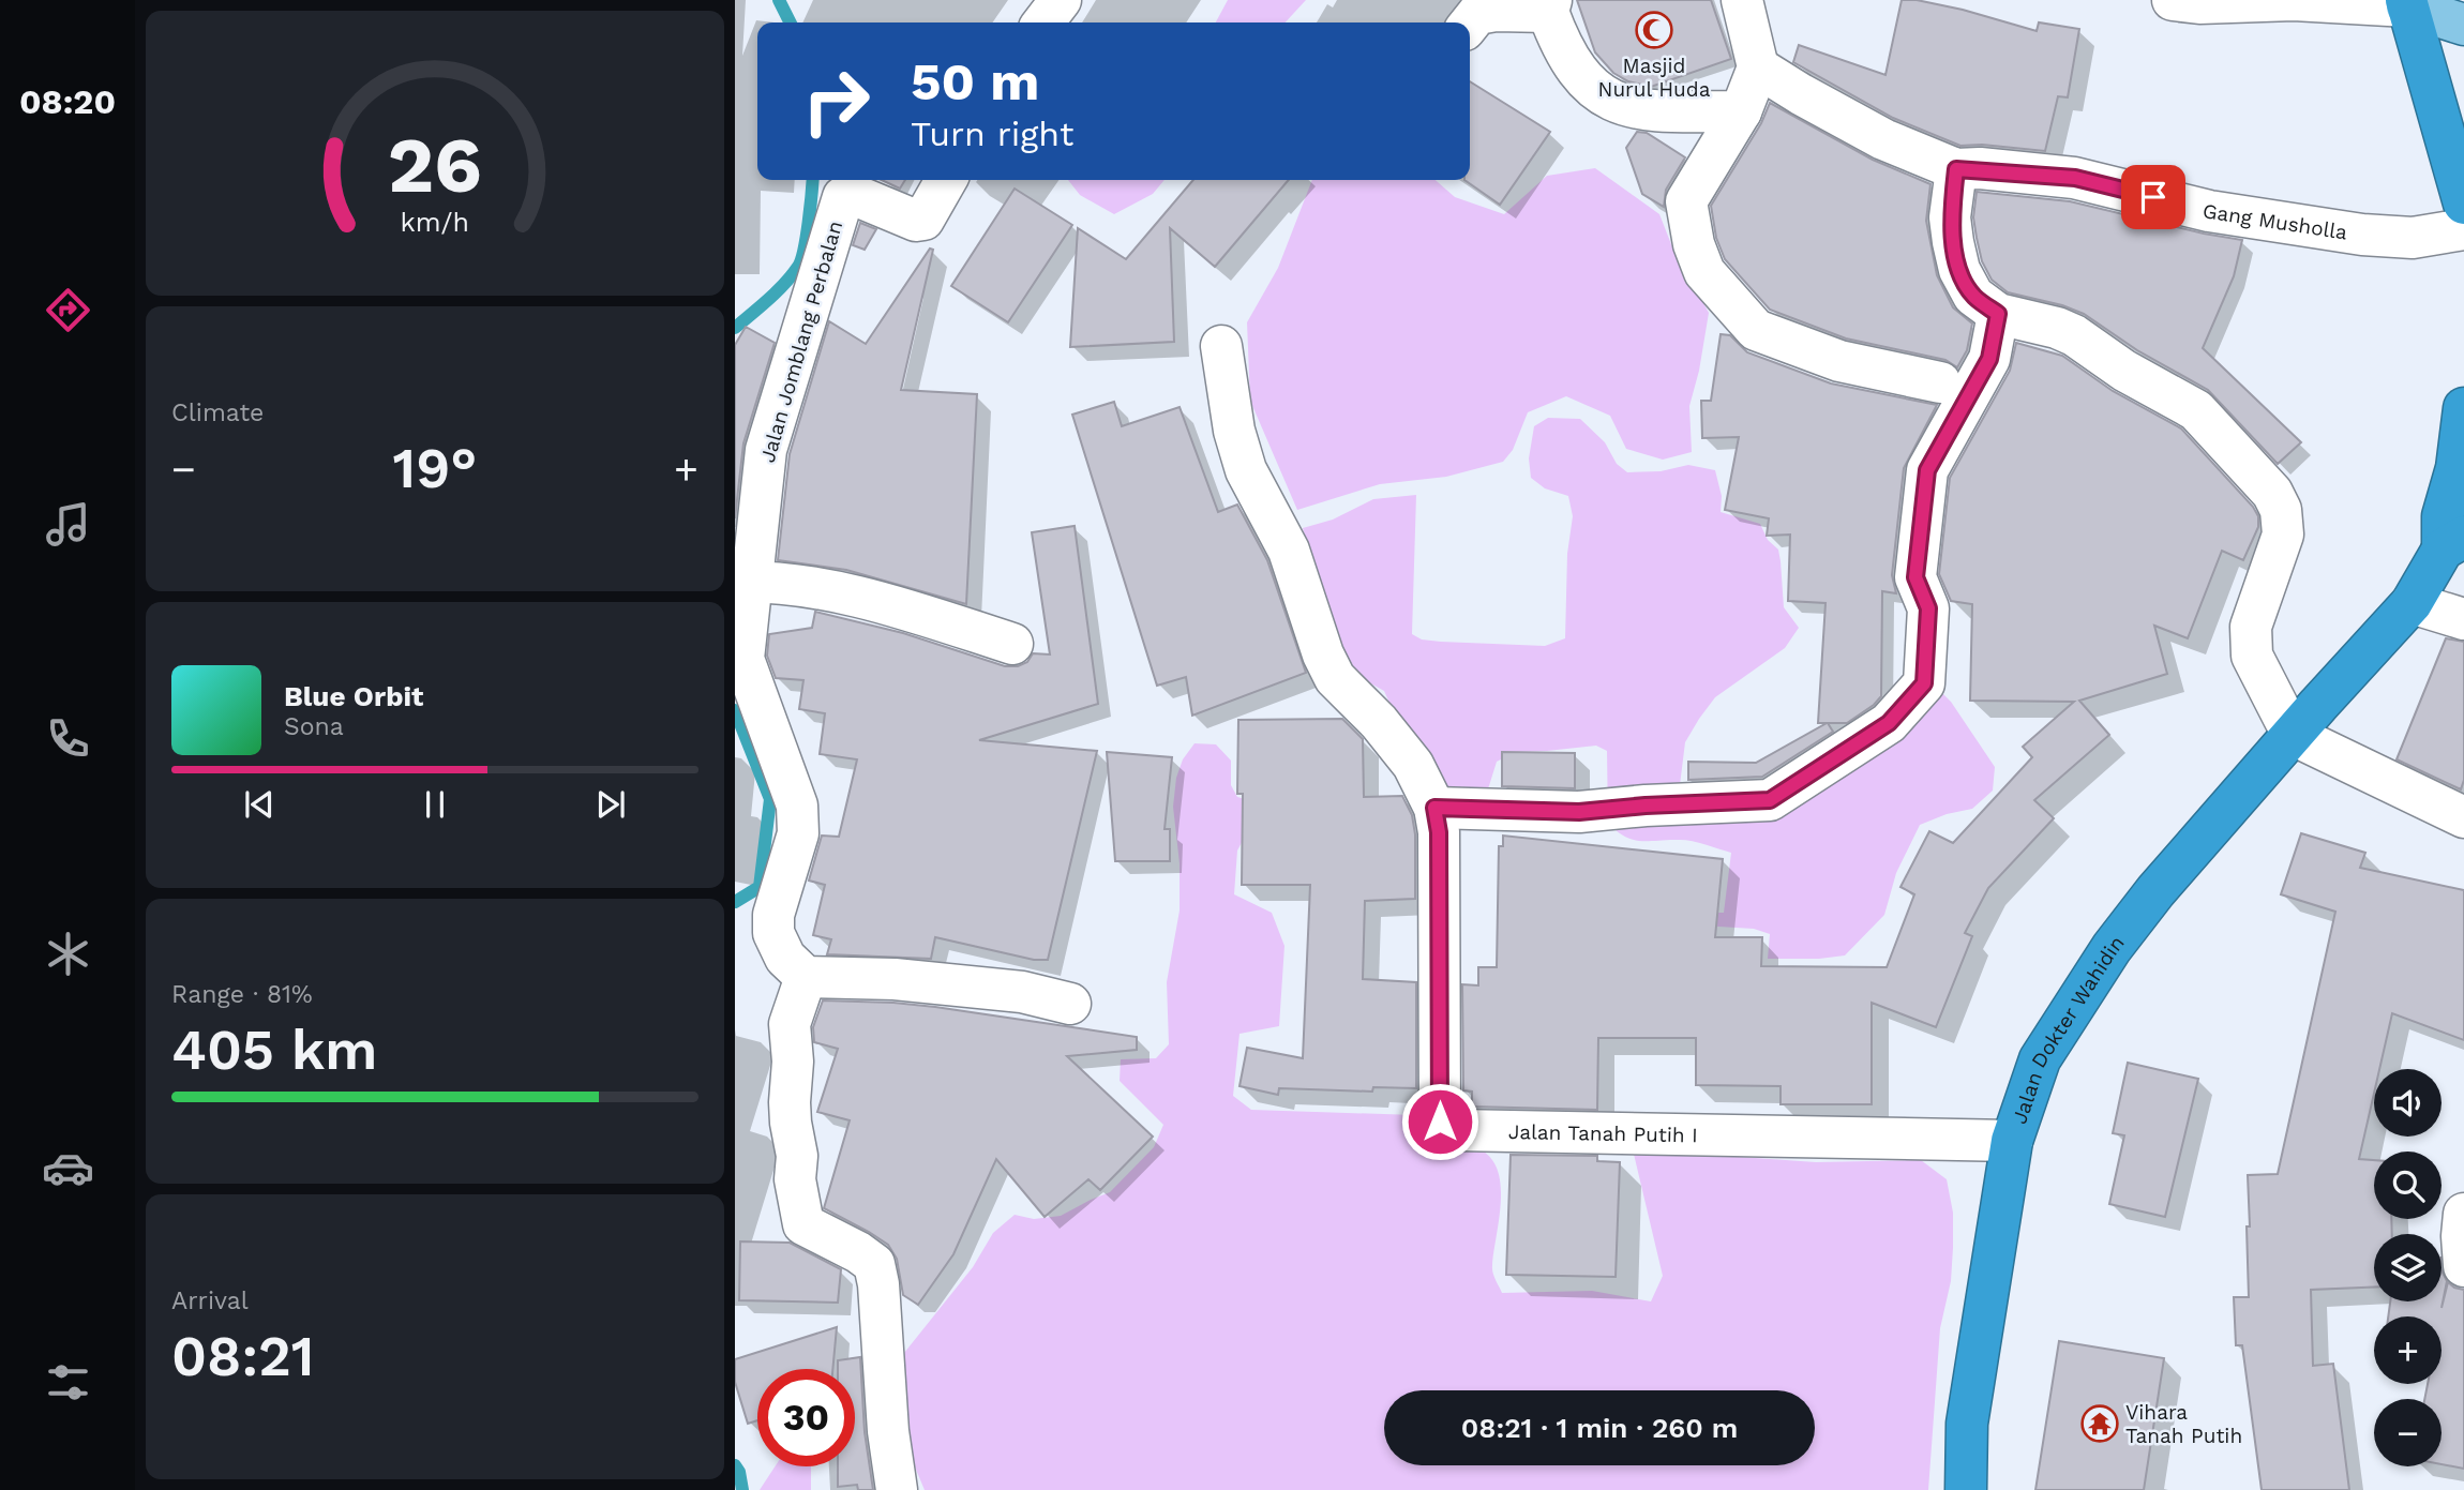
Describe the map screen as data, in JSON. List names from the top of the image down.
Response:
{
  "streets": {
    "highway": ["Jalan Dokter Wahidin"],
    "street": ["Gang Musholla", "Jalan Jomblang Perbalan", "Jalan Tanah Putih I"]
  },
  "crossings": [
    ["Jalan Dokter Wahidin", "Jalan Tanah Putih I"]
  ],
  "places": {
    "mosque": ["Masjid Nurul Huda"],
    "temple": ["Vihara Tanah Putih"]
  },
  "page": {
    "tabs": "08:20",
    "turn": ["50 m", "Turn right"],
    "tile": [
      "Climate",
      ["Range · 81%", "405 km"],
      ["Arrival", "08:21"]
    ],
    "heat": ["−", "19°", "+"],
    "song": ["Blue Orbit", "Sona"],
    "map_buttons": ["+", "−"],
    "limit": "30",
    "trip": "08:21 · 1 min · 260 m",
    "gauge": ["26", "km/h"]
  }
}
